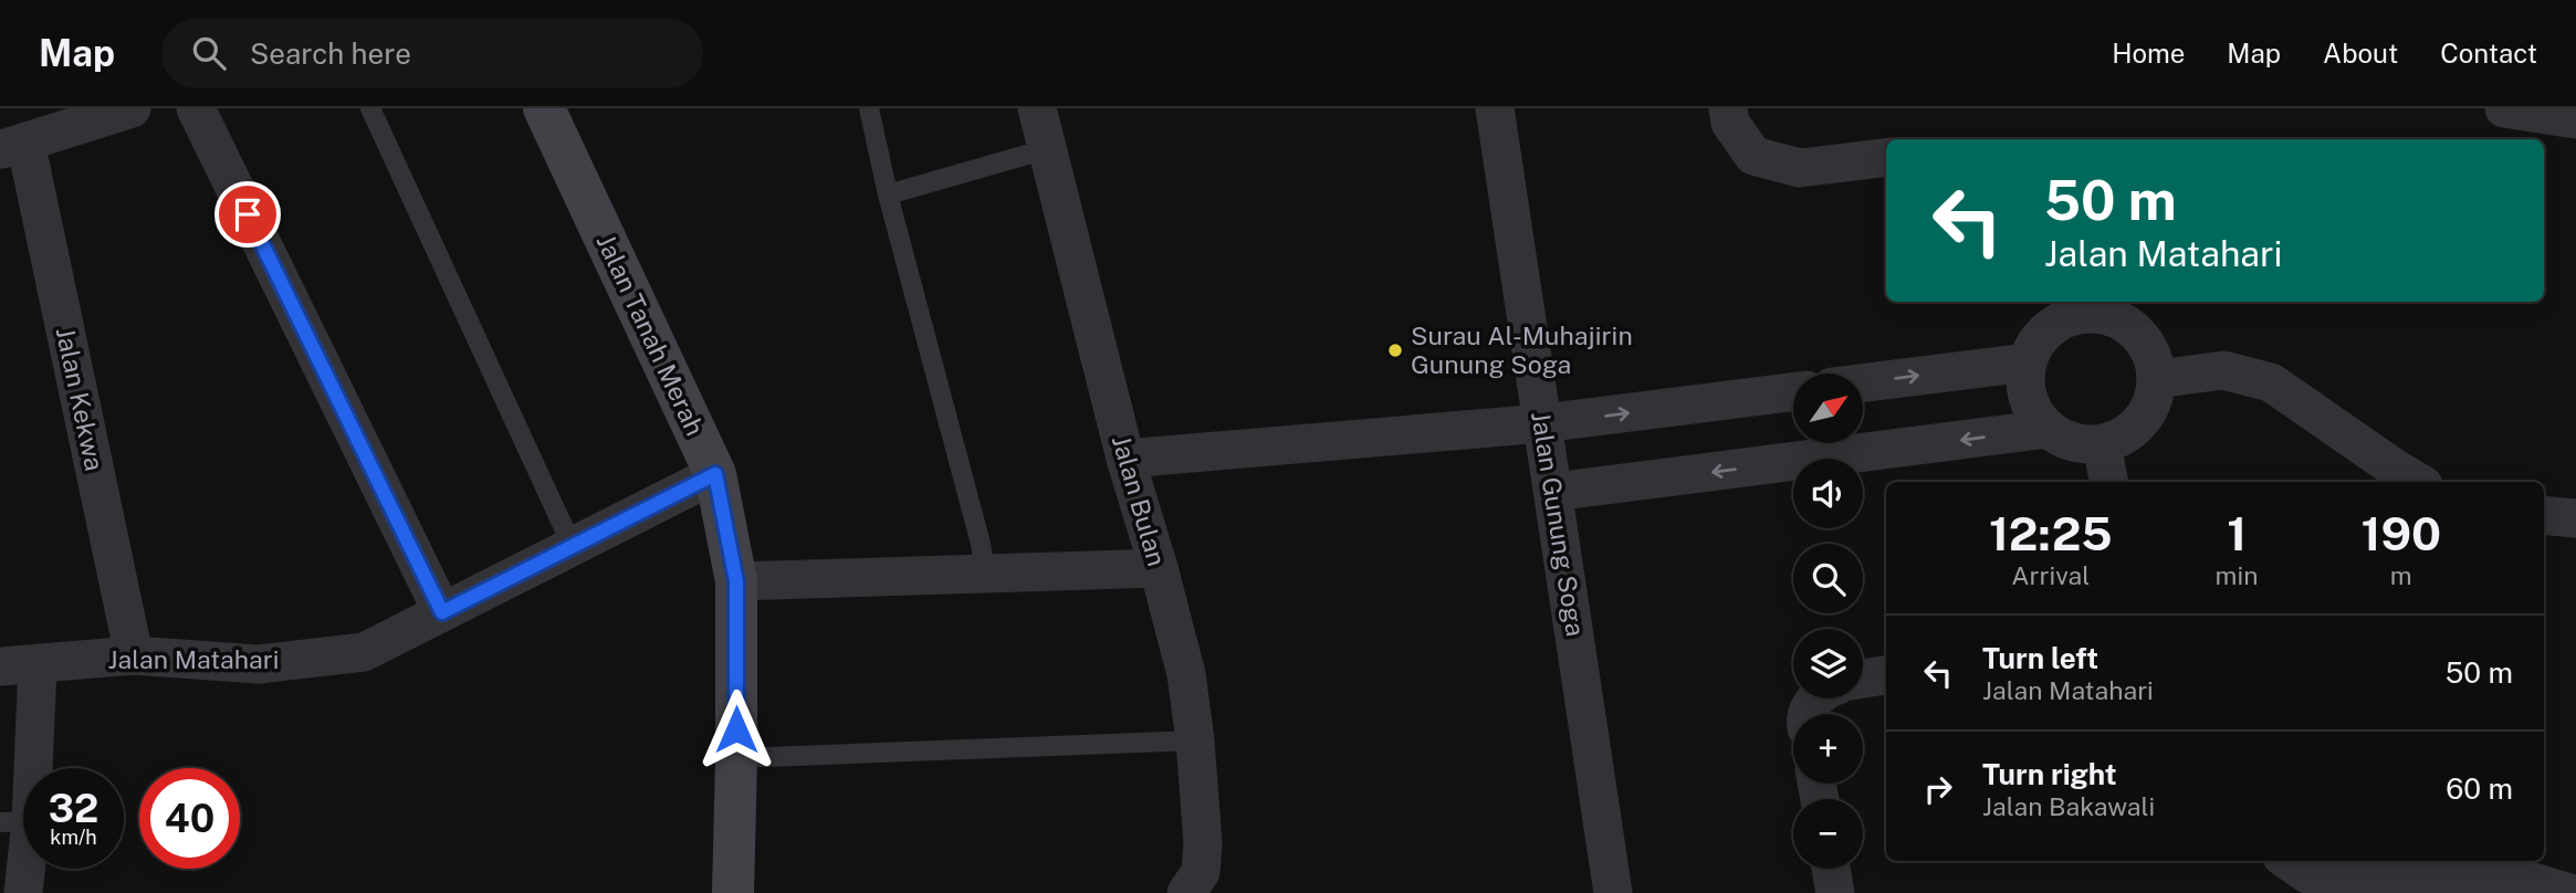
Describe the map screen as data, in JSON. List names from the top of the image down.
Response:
{
  "streets": {
    "street": [
      "Jalan Tanah Merah",
      "Jalan Kekwa",
      "Jalan Bulan",
      "Jalan Gunung Soga",
      "Jalan Matahari"
    ]
  },
  "crossings": [
    ["Jalan Tanah Merah", "Jalan Matahari"],
    ["Jalan Kekwa", "Jalan Matahari"]
  ],
  "places": ["Surau Al-Muhajirin Gunung Soga"],
  "north": "top right",
  "page": {
    "header": "Map",
    "search": "Search here",
    "nav": [
      "Home",
      "Map",
      "About",
      "Contact"
    ],
    "turn": ["50 m", "Jalan Matahari"],
    "map_buttons": ["+", "−"],
    "eta": [
      "12:25",
      "Arrival",
      "1",
      "min",
      "190",
      "m"
    ],
    "list": [
      {
        "name": "Turn left",
        "note": "Jalan Matahari",
        "value": "50 m"
      },
      {
        "name": "Turn right",
        "note": "Jalan Bakawali",
        "value": "60 m"
      }
    ],
    "speed": "32 km/h",
    "limit": "40"
  }
}
